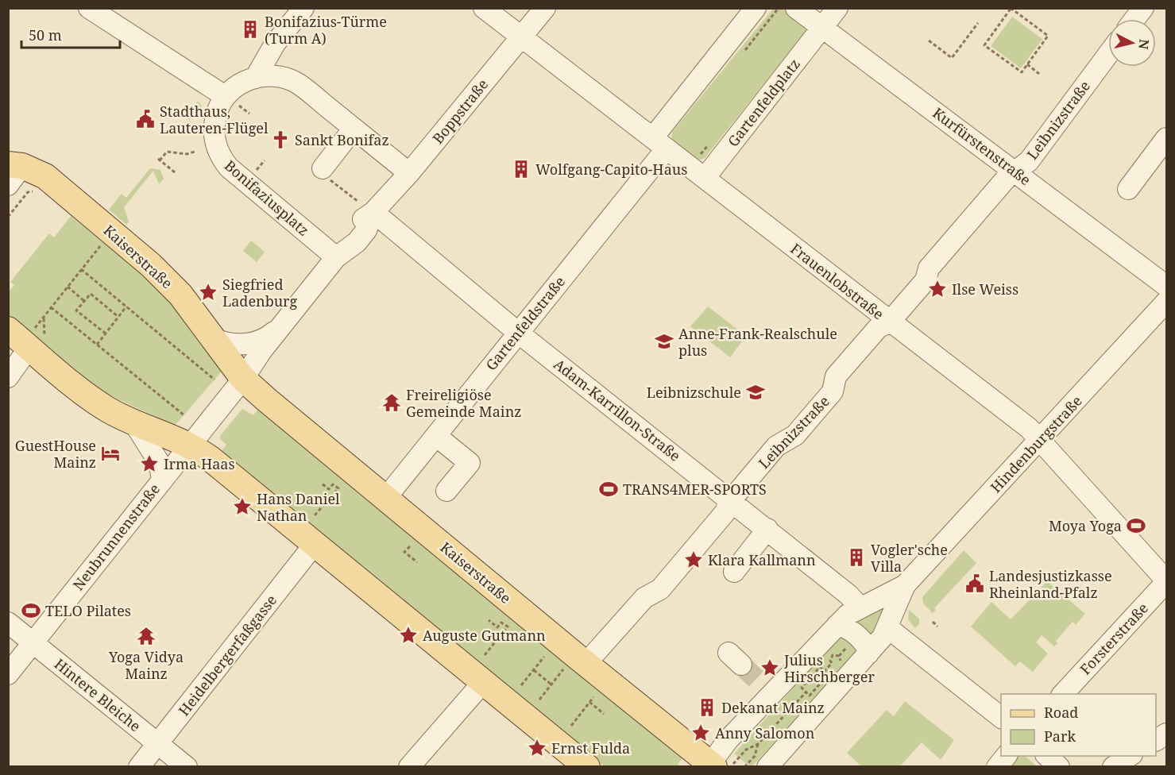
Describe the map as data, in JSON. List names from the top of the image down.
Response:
{
  "streets": {
    "main road": ["Kaiserstraße"],
    "street": [
      "Gartenfeldplatz",
      "Boppstraße",
      "Leibnizstraße",
      "Kurfürstenstraße",
      "Bonifaziusplatz",
      "Frauenlobstraße",
      "Gartenfeldstraße",
      "Adam-Karrillon-Straße",
      "Hindenburgstraße",
      "Neubrunnenstraße",
      "Forsterstraße",
      "Heidelbergerfaßgasse",
      "Hintere Bleiche"
    ]
  },
  "crossings": [
    ["Gartenfeldplatz", "Kurfürstenstraße"],
    ["Gartenfeldplatz", "Frauenlobstraße"],
    ["Boppstraße", "Bonifaziusplatz"],
    ["Boppstraße", "Kaiserstraße"],
    ["Boppstraße", "Frauenlobstraße"],
    ["Boppstraße", "Adam-Karrillon-Straße"],
    ["Leibnizstraße", "Kurfürstenstraße"],
    ["Leibnizstraße", "Kaiserstraße"],
    ["Leibnizstraße", "Frauenlobstraße"],
    ["Leibnizstraße", "Adam-Karrillon-Straße"],
    ["Kaiserstraße", "Gartenfeldstraße"],
    ["Frauenlobstraße", "Gartenfeldstraße"],
    ["Frauenlobstraße", "Hindenburgstraße"],
    ["Frauenlobstraße", "Forsterstraße"],
    ["Gartenfeldstraße", "Adam-Karrillon-Straße"],
    ["Neubrunnenstraße", "Hintere Bleiche"],
    ["Heidelbergerfaßgasse", "Hintere Bleiche"]
  ],
  "places": {
    "building": [
      "Bonifazius-Türme (Turm A)",
      "Wolfgang-Capito-Haus",
      "Vogler'sche Villa",
      "Dekanat Mainz"
    ],
    "public building": ["Stadthaus, Lauteren-Flügel", "Landesjustizkasse Rheinland-Pfalz"],
    "church": ["Sankt Bonifaz"],
    "place": [
      "Ilse Weiss",
      "Siegfried Ladenburg",
      "Irma Haas",
      "Hans Daniel Nathan",
      "Klara Kallmann",
      "Auguste Gutmann",
      "Julius Hirschberger",
      "Anny Salomon",
      "Ernst Fulda"
    ],
    "school or university": ["Anne-Frank-Realschule plus", "Leibnizschule"],
    "temple": ["Freireligiöse Gemeinde Mainz", "Yoga Vidya Mainz"],
    "hotel": ["GuestHouse Mainz"],
    "sports": ["TRANS4MER-SPORTS", "Moya Yoga", "TELO Pilates"]
  },
  "legend": ["Road", "Park"],
  "scale_bar": "50 m",
  "north": "right"
}
